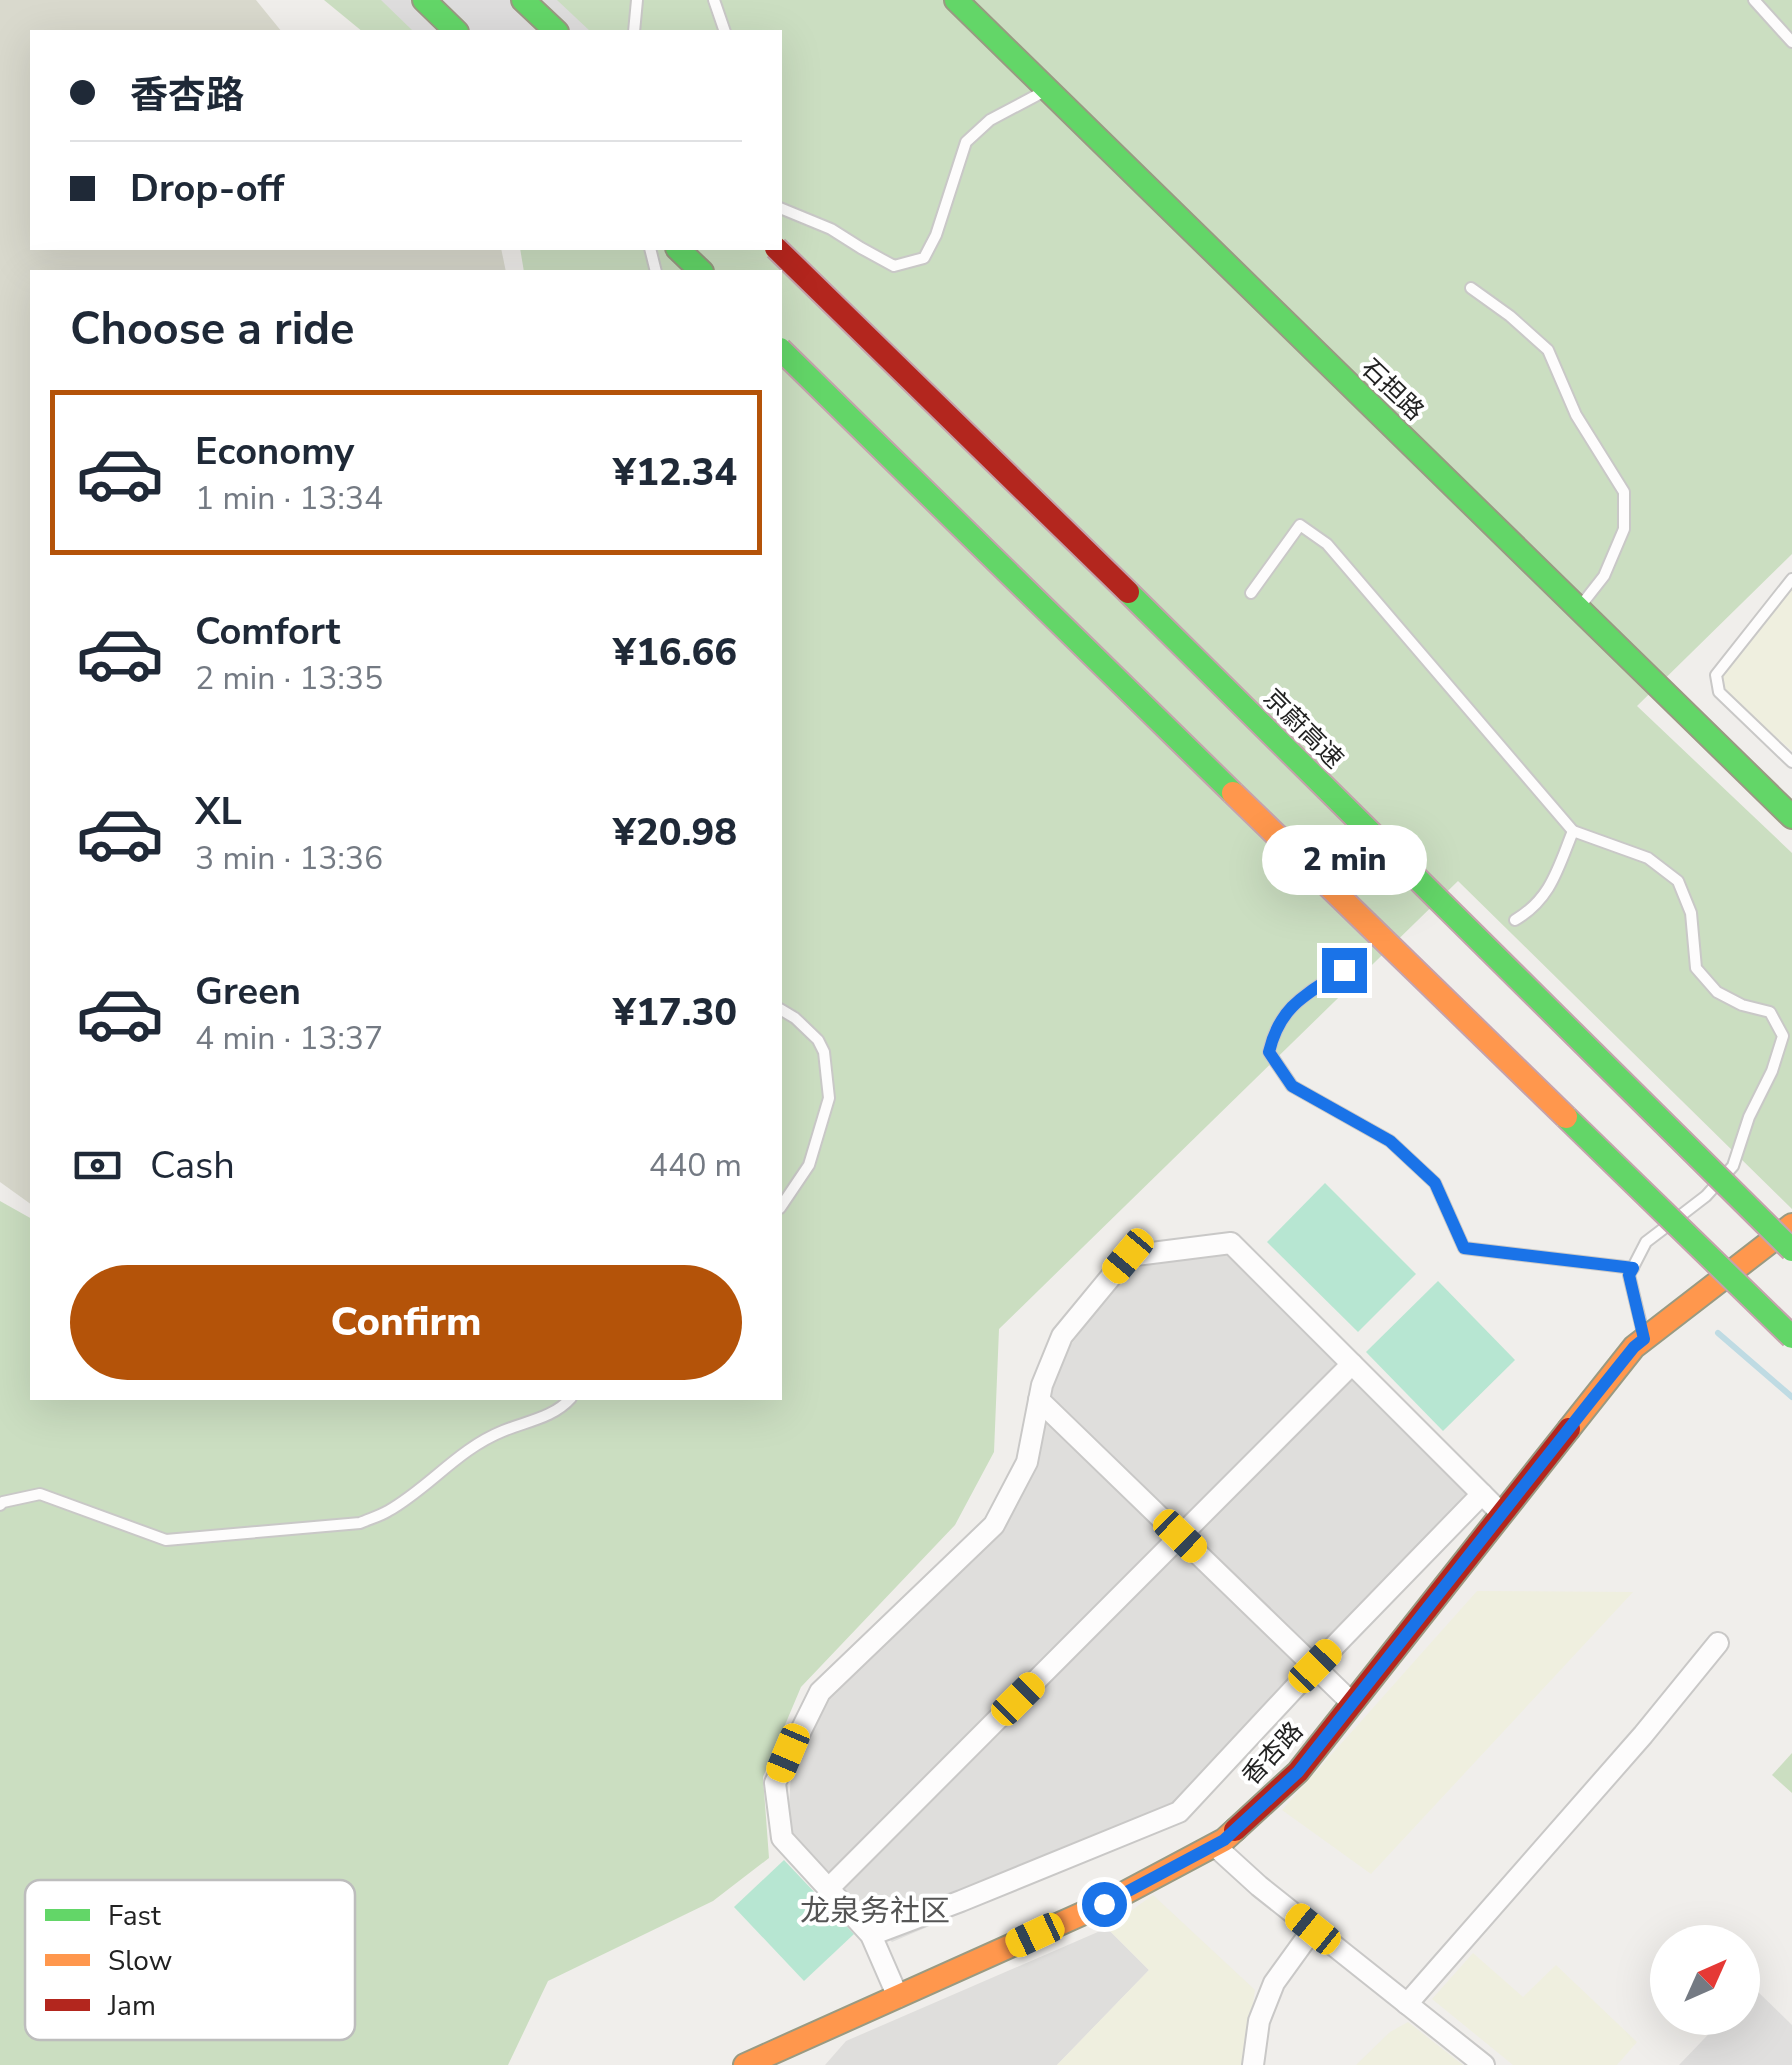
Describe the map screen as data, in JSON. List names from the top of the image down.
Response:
{
  "streets": {
    "main road": ["石担路", "京蔚高速", "香杏路"]
  },
  "districts": ["龙泉务社区"],
  "legend": ["Fast", "Slow", "Jam"],
  "north": "top right",
  "page": {
    "banner": ["香杏路", "Drop-off"],
    "heading": "Choose a ride",
    "list": [
      {
        "name": "Economy",
        "note": "1 min · 13:34",
        "value": "¥12.34"
      },
      {
        "name": "Comfort",
        "note": "2 min · 13:35",
        "value": "¥16.66"
      },
      {
        "name": "XL",
        "note": "3 min · 13:36",
        "value": "¥20.98"
      },
      {
        "name": "Green",
        "note": "4 min · 13:37",
        "value": "¥17.30"
      }
    ],
    "bubble": "2 min",
    "pay": ["Cash", "440 m"],
    "buttons": "Confirm"
  }
}
